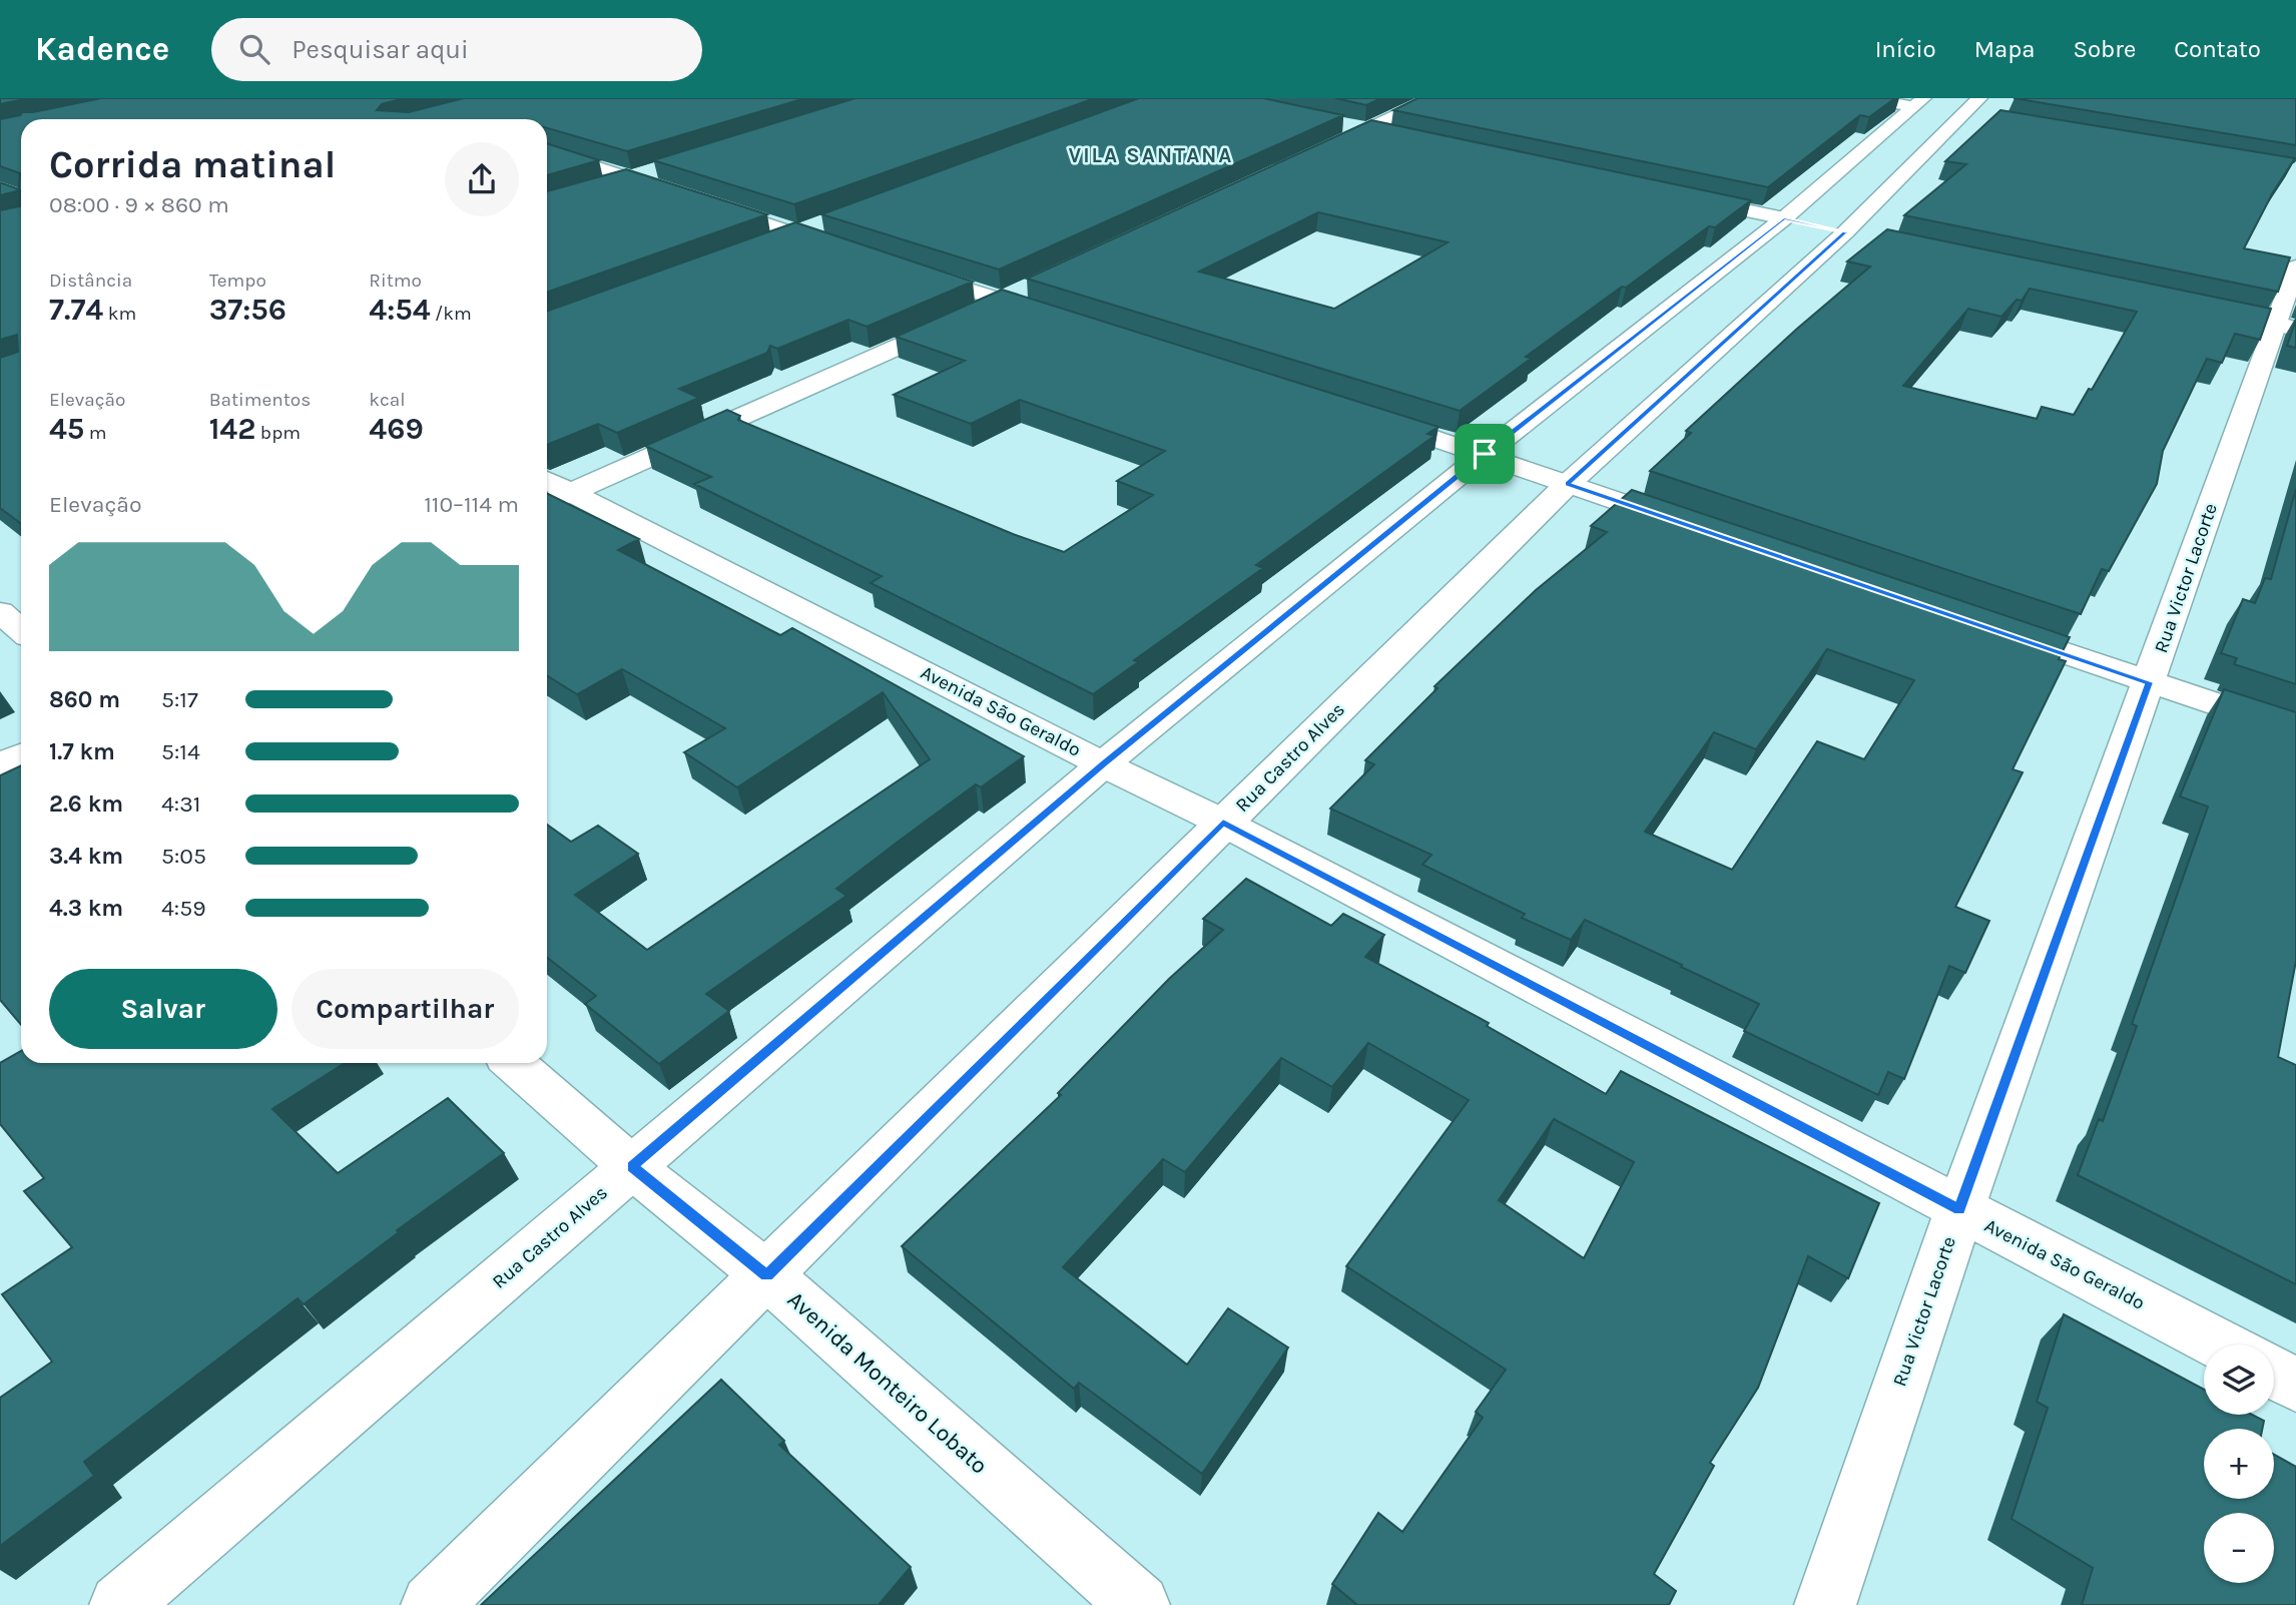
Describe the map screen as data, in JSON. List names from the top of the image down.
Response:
{
  "streets": {
    "street": [
      "Rua Victor Lacorte",
      "Avenida São Geraldo",
      "Rua Castro Alves",
      "Avenida Monteiro Lobato"
    ]
  },
  "crossings": [
    ["Rua Victor Lacorte", "Avenida São Geraldo"],
    ["Avenida São Geraldo", "Rua Castro Alves"],
    ["Rua Castro Alves", "Avenida Monteiro Lobato"]
  ],
  "districts": ["VILA SANTANA"],
  "page": {
    "header": "Kadence",
    "search": "Pesquisar aqui",
    "nav": [
      "Início",
      "Mapa",
      "Sobre",
      "Contato"
    ],
    "heading": ["Corrida matinal", "08:00 · 9 × 860 m"],
    "stats": [
      ["Distância", "7.74 km"],
      ["Tempo", "37:56"],
      ["Ritmo", "4:54 /km"],
      ["Elevação", "45 m"],
      ["Batimentos", "142 bpm"],
      ["kcal", "469"]
    ],
    "chart": ["Elevação", "110–114 m"],
    "list": [
      {
        "name": "860 m",
        "note": "5:17"
      },
      {
        "name": "1.7 km",
        "note": "5:14"
      },
      {
        "name": "2.6 km",
        "note": "4:31"
      },
      {
        "name": "3.4 km",
        "note": "5:05"
      },
      {
        "name": "4.3 km",
        "note": "4:59"
      }
    ],
    "buttons": ["Salvar", "Compartilhar"],
    "map_buttons": ["+", "−"]
  }
}
